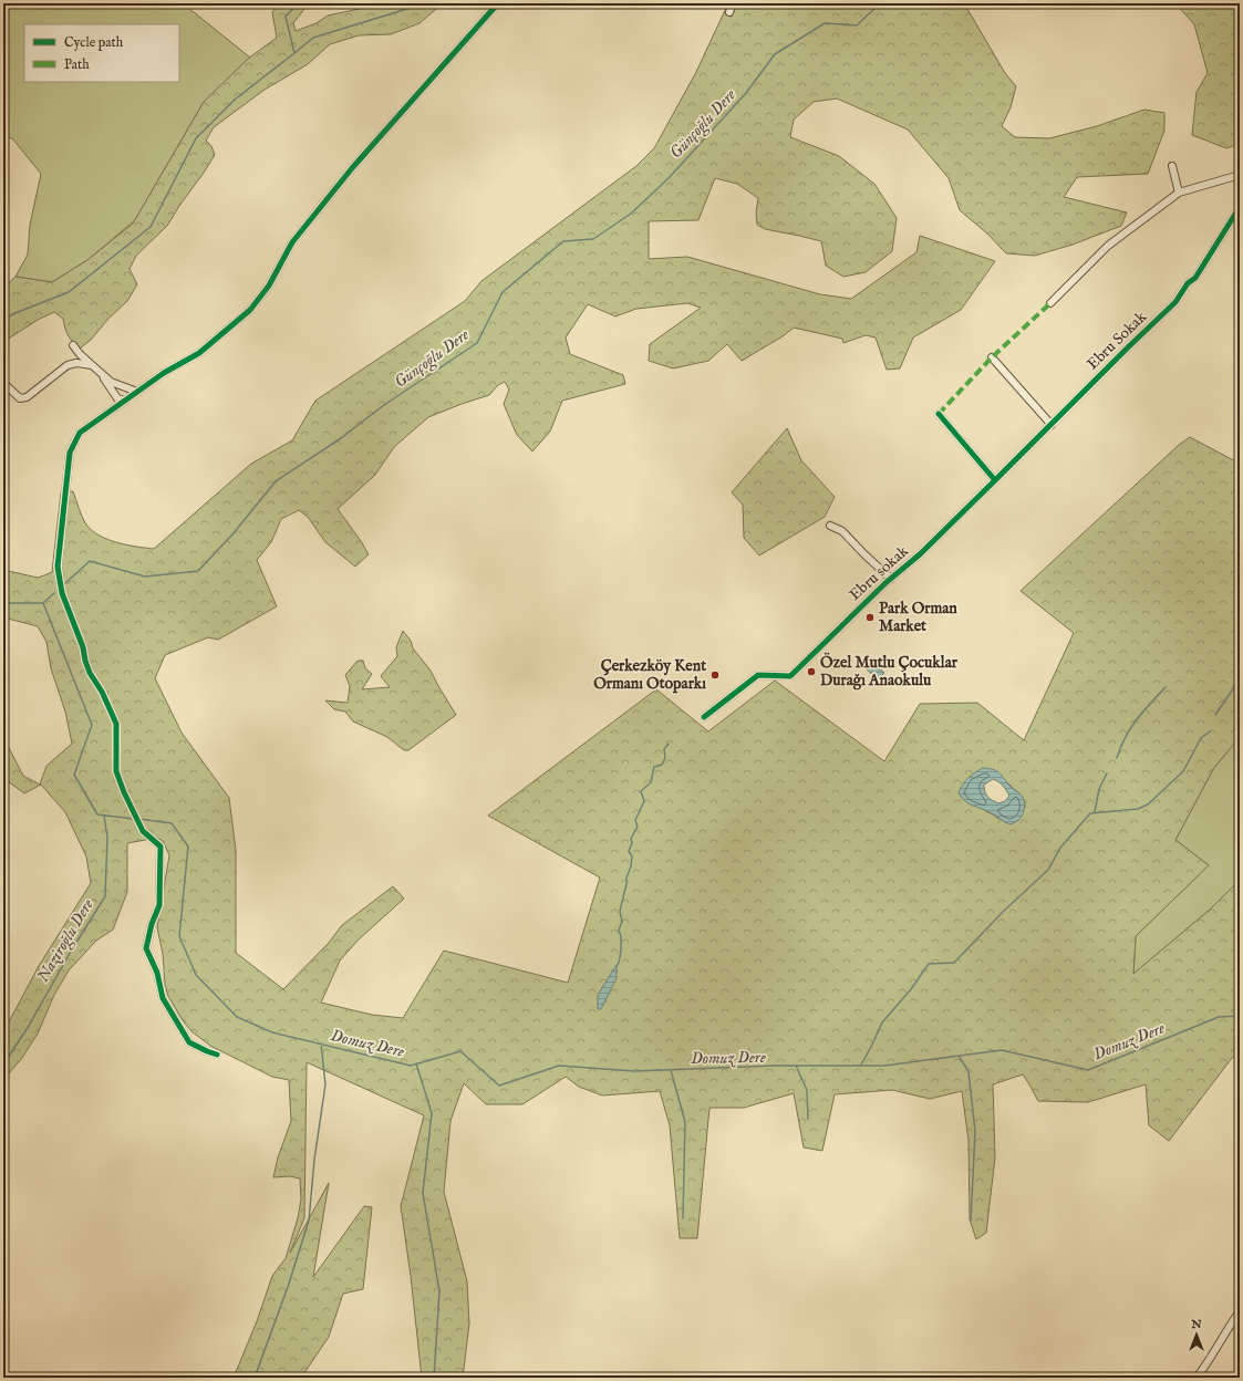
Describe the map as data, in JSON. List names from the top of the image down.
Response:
{
  "streets": {
    "street": ["Ebru Sokak", "Ebru sokak"]
  },
  "crossings": [
    ["Ebru Sokak", "Ebru sokak"]
  ],
  "water": ["Günçoğlu Dere", "Naziroğlu Dere", "Domuz Dere"],
  "places": ["Park Orman Market", "Özel Mutlu Çocuklar Durağı Anaokulu", "Çerkezköy Kent Ormanı Otoparkı"],
  "legend": ["Cycle path", "Path"],
  "north": "top"
}
